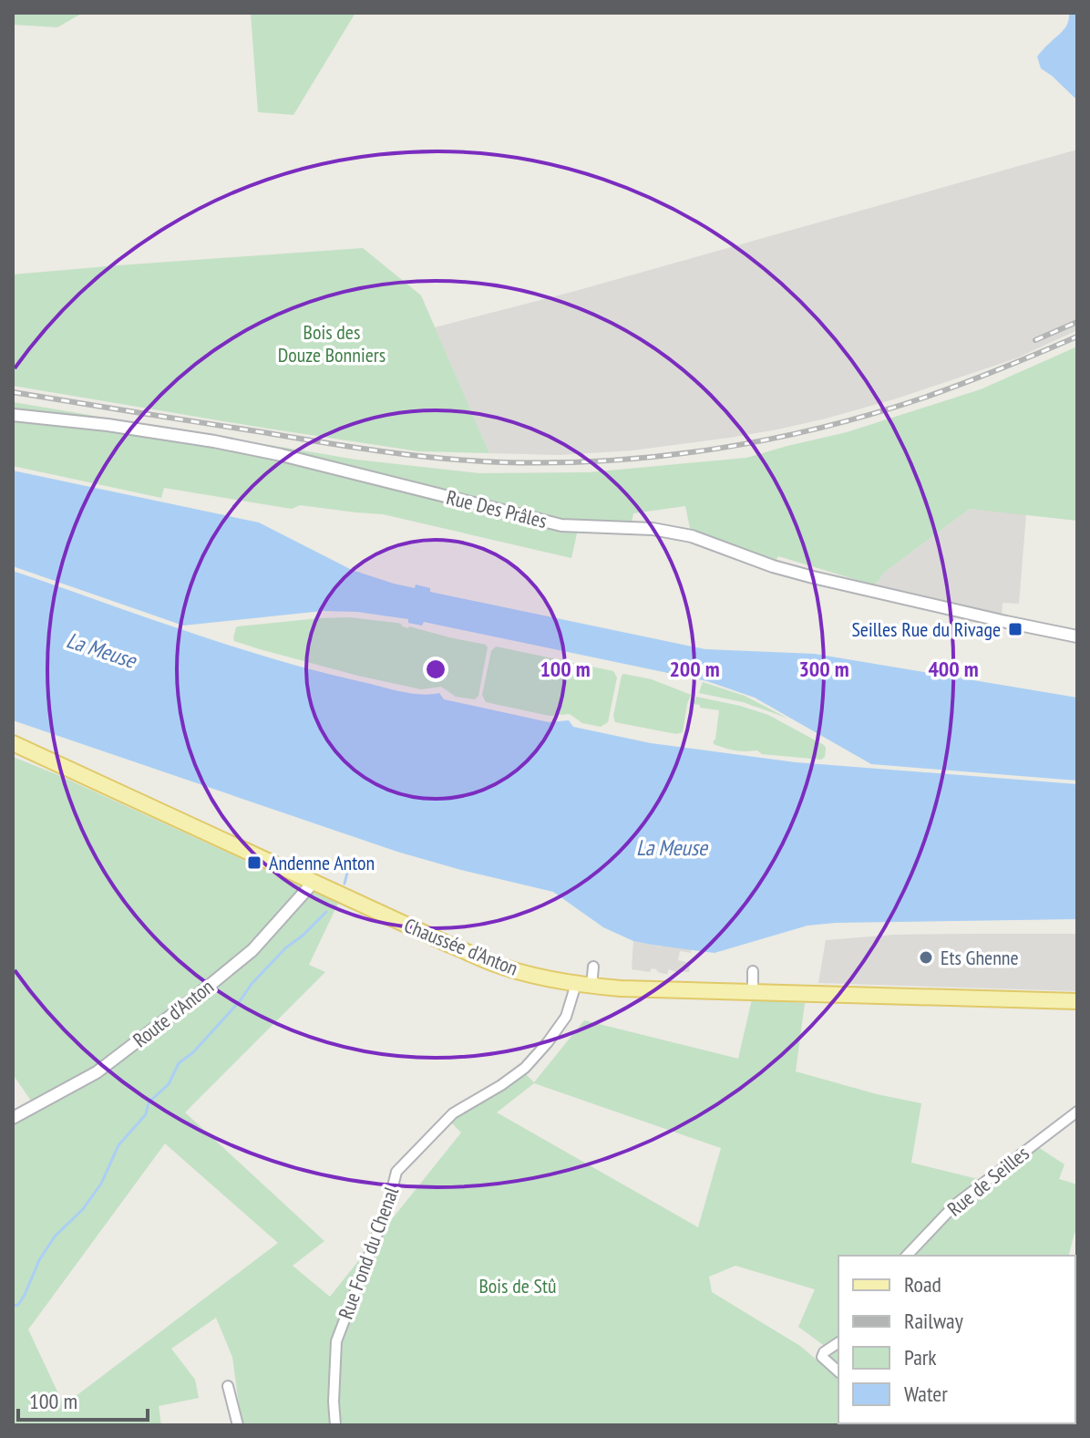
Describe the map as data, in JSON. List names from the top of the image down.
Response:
{
  "streets": {
    "main road": ["Chaussée d'Anton"],
    "street": [
      "Rue Des Prâles",
      "Route d'Anton",
      "Rue de Seilles",
      "Rue Fond du Chenal"
    ]
  },
  "crossings": [
    ["Chaussée d'Anton", "Route d'Anton"],
    ["Chaussée d'Anton", "Rue Fond du Chenal"]
  ],
  "water": ["La Meuse"],
  "parks": ["Bois des Douze Bonniers", "Bois de Stû"],
  "places": {
    "transit": ["Seilles Rue du Rivage", "Andenne Anton"],
    "other": ["Ets Ghenne"]
  },
  "legend": [
    "Road",
    "Railway",
    "Park",
    "Water"
  ],
  "scale_bar": "100 m",
  "rings": [
    "100 m",
    "200 m",
    "300 m",
    "400 m"
  ]
}
